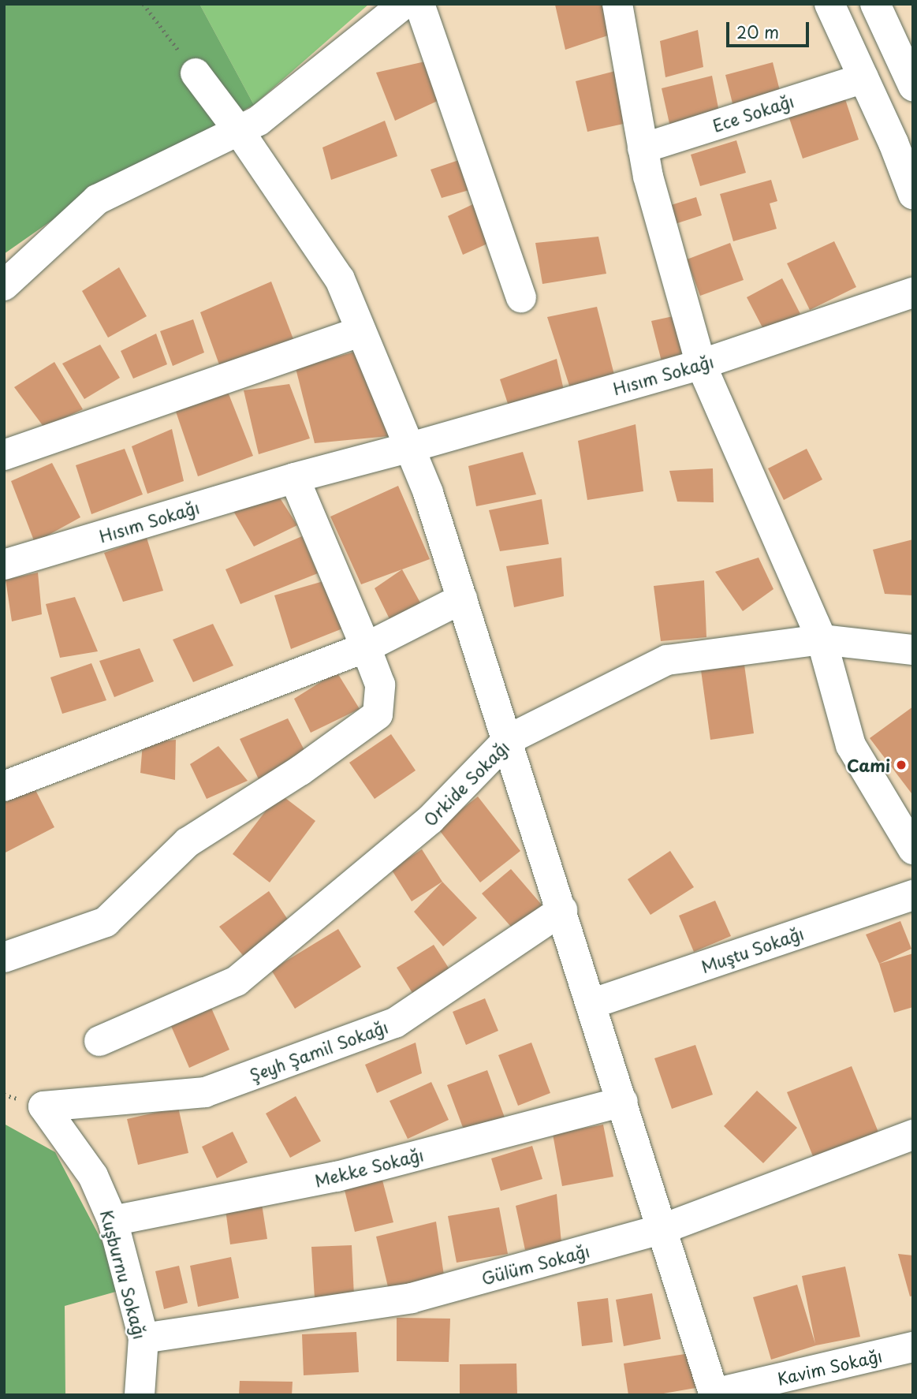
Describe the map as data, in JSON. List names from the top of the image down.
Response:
{
  "streets": {
    "street": [
      "Ece Sokağı",
      "Hısım Sokağı",
      "Orkide Sokağı",
      "Muştu Sokağı",
      "Şeyh Şamil Sokağı",
      "Mekke Sokağı",
      "Gülüm Sokağı",
      "Kuşburnu Sokağı",
      "Kavim Sokağı"
    ]
  },
  "crossings": [
    ["Şeyh Şamil Sokağı", "Kuşburnu Sokağı"],
    ["Mekke Sokağı", "Kuşburnu Sokağı"],
    ["Gülüm Sokağı", "Kuşburnu Sokağı"]
  ],
  "places": ["Cami"],
  "scale_bar": "20 m"
}
